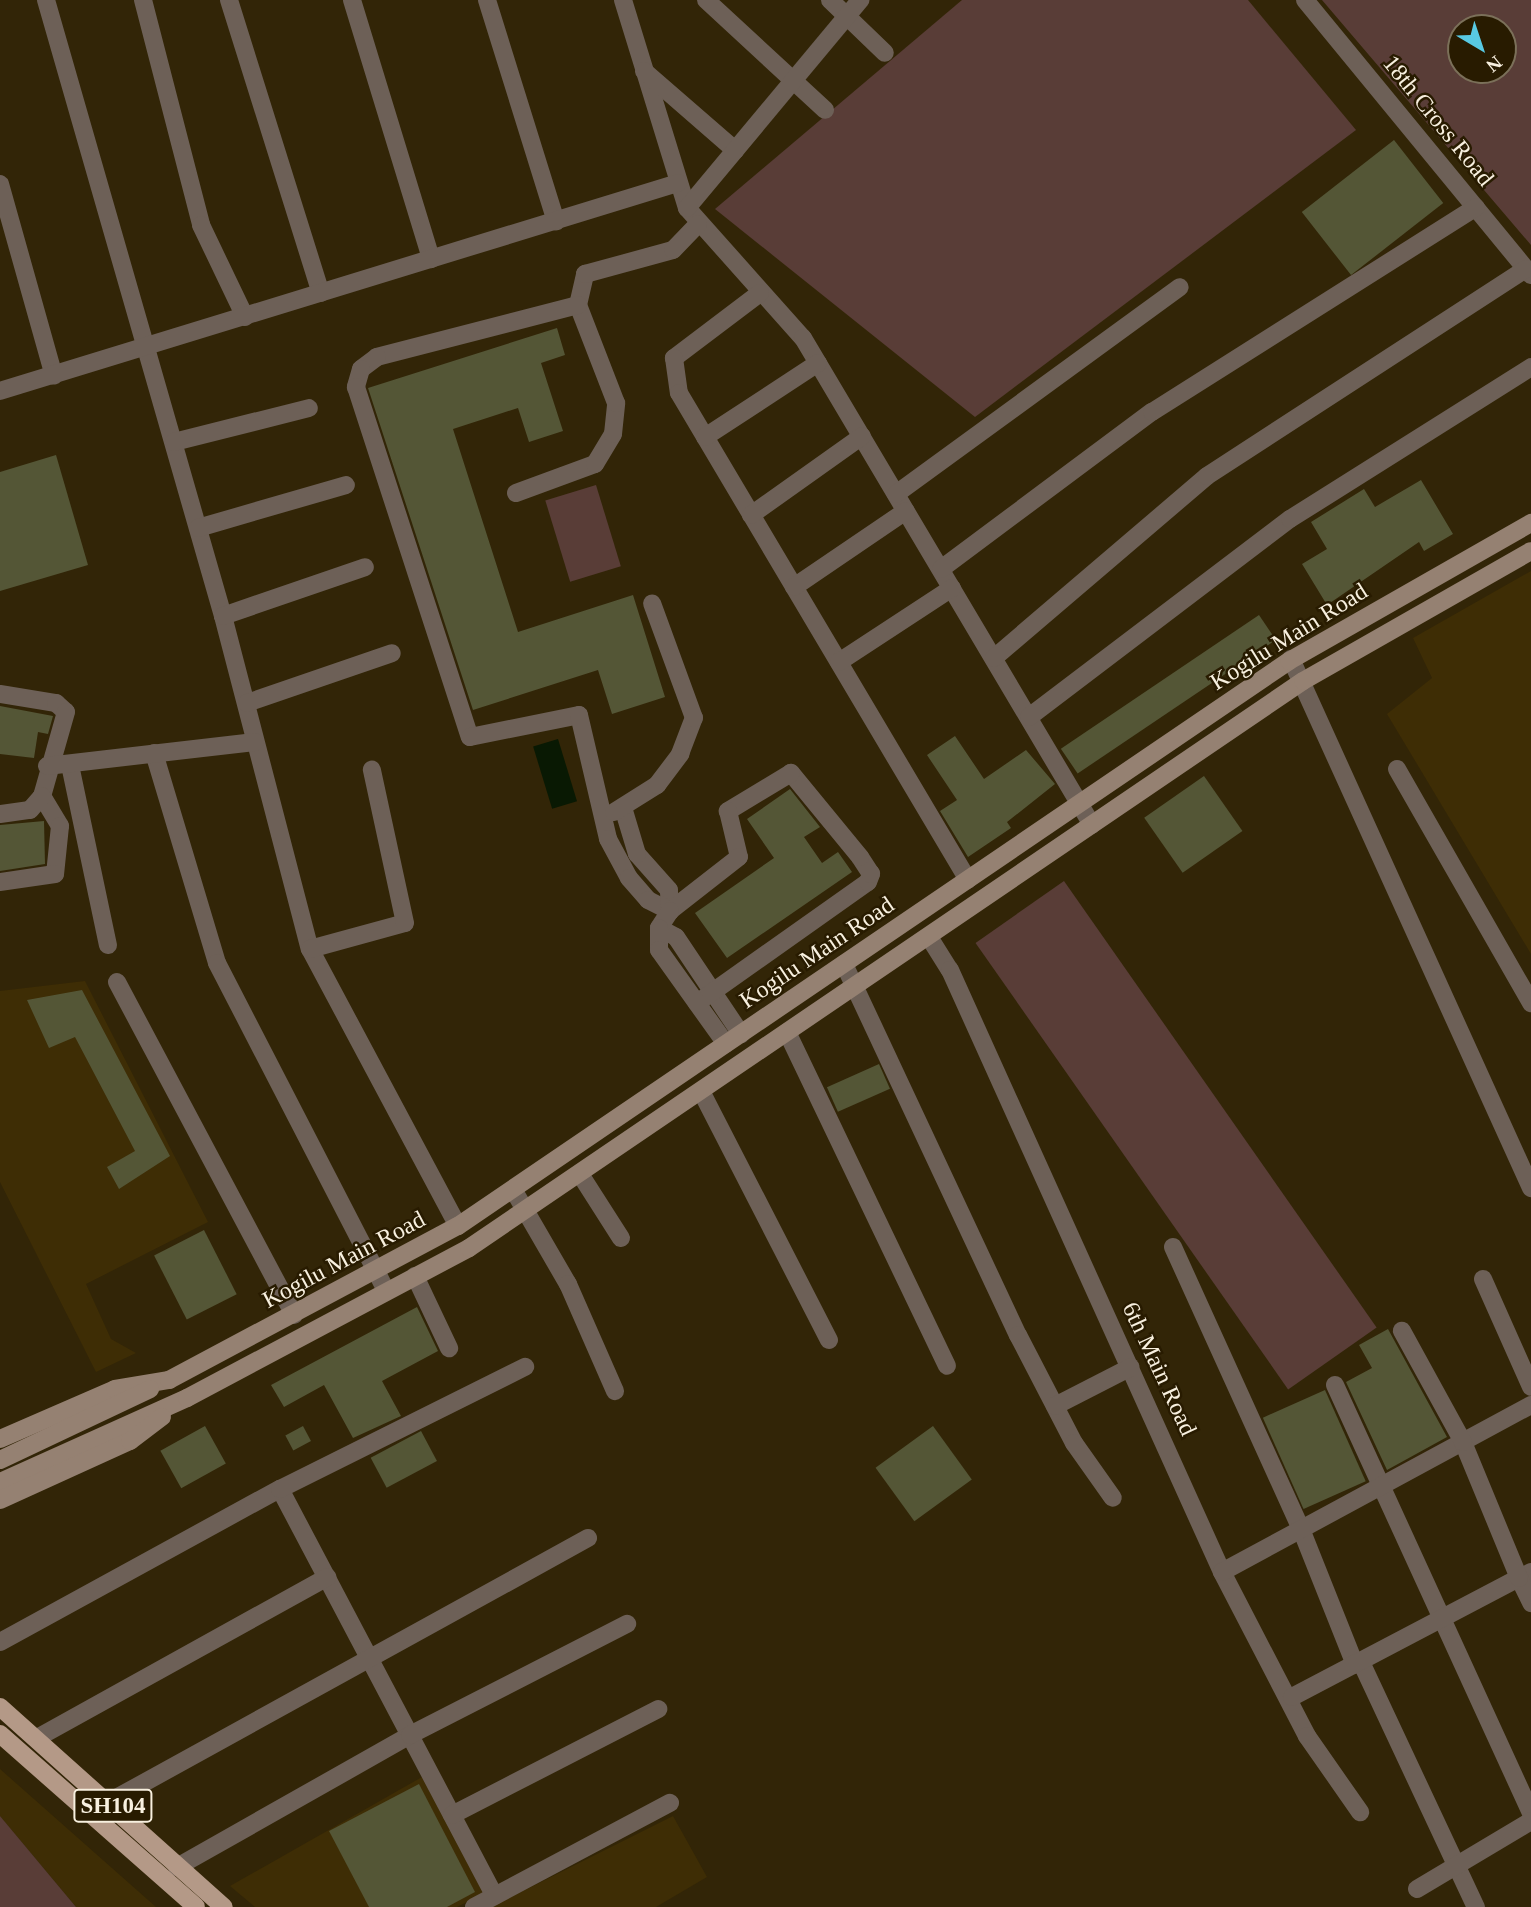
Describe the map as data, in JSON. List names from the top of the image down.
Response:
{
  "streets": {
    "main road": ["Kogilu Main Road", "SH104"],
    "street": ["18th Cross Road", "6th Main Road"]
  },
  "crossings": [
    ["Kogilu Main Road", "6th Main Road"]
  ],
  "north": "bottom right"
}
